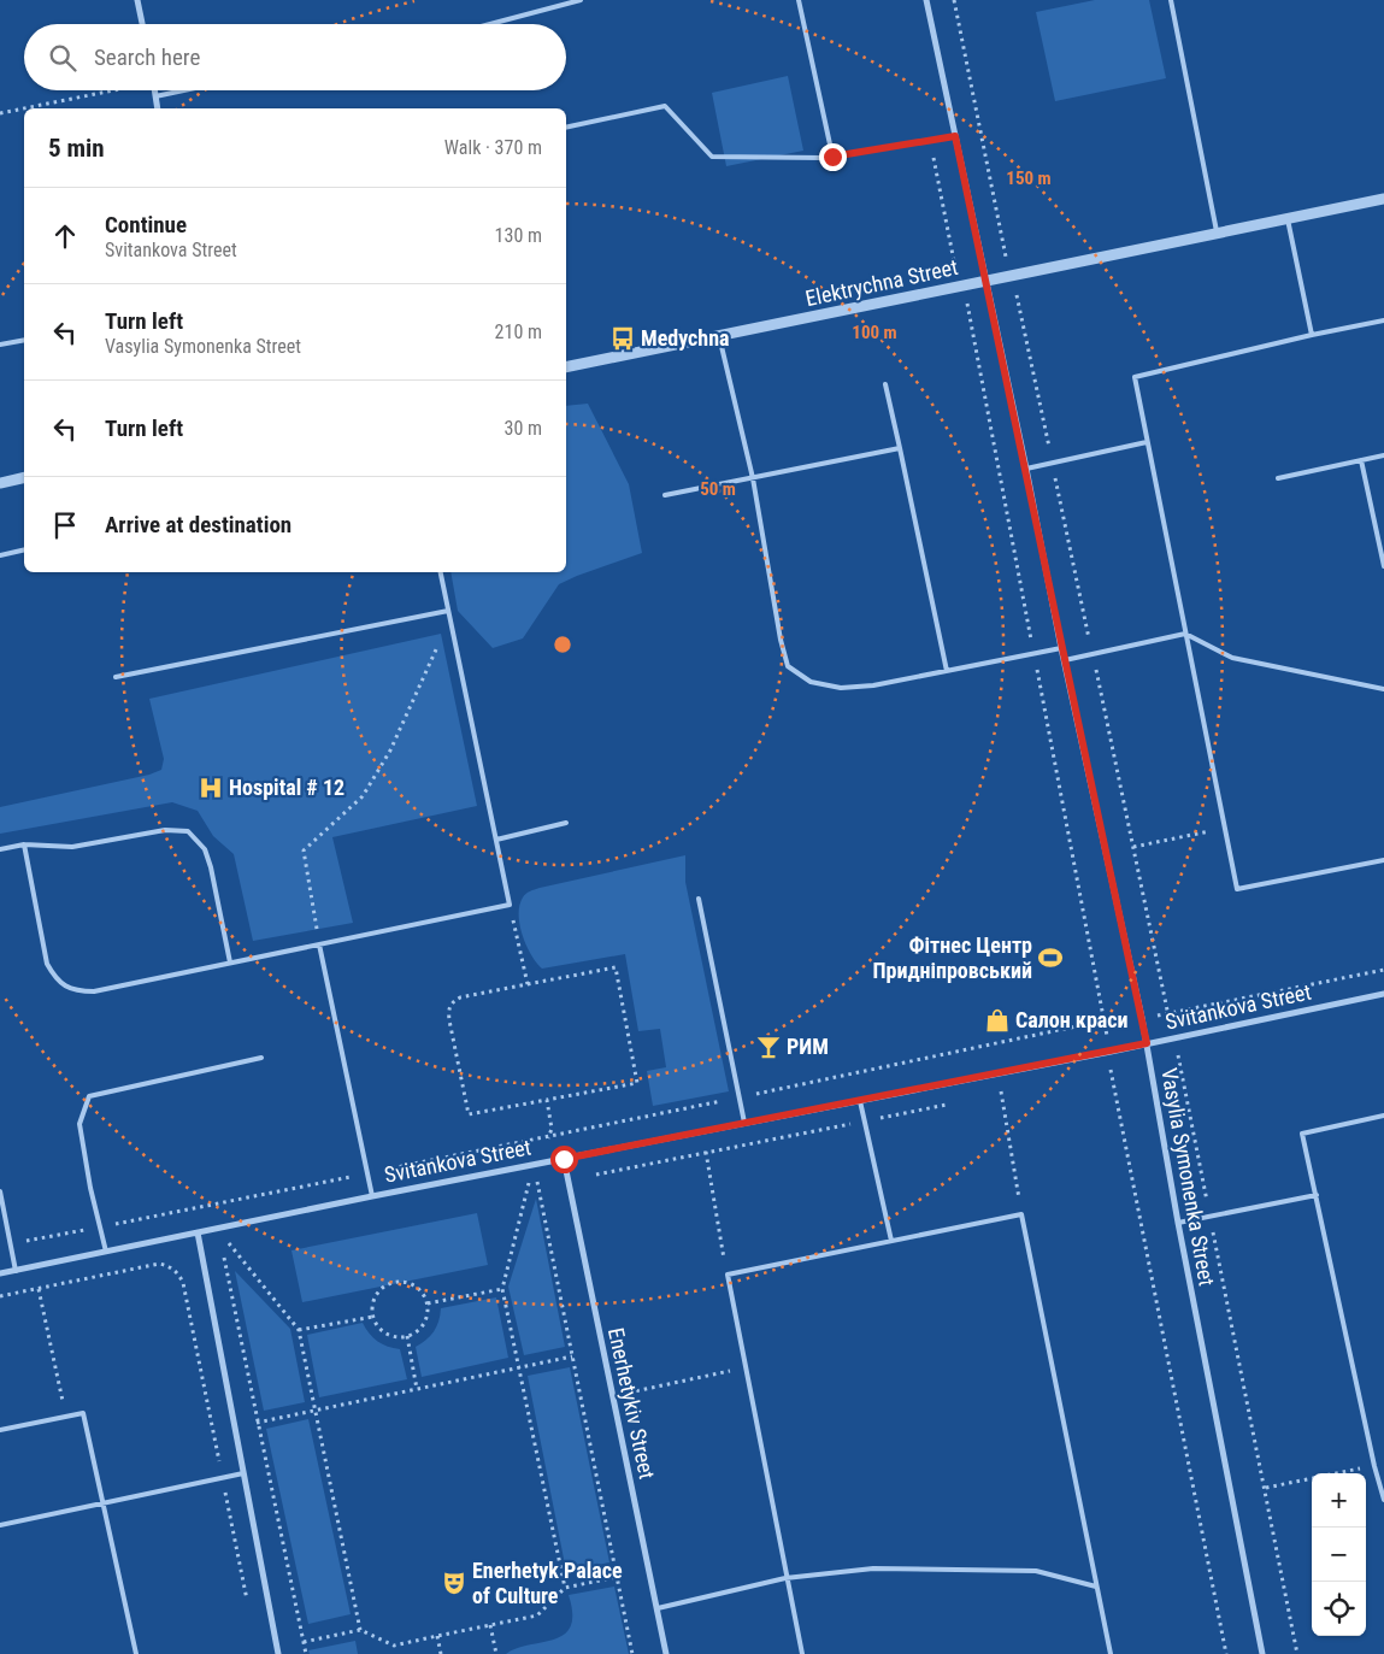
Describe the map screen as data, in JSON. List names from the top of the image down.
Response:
{
  "streets": {
    "street": [
      "Elektrychna Street",
      "Svitankova Street",
      "Vasylia Symonenka Street",
      "Enerhetykiv Street"
    ]
  },
  "crossings": [
    ["Elektrychna Street", "Vasylia Symonenka Street"],
    ["Svitankova Street", "Vasylia Symonenka Street"],
    ["Svitankova Street", "Enerhetykiv Street"]
  ],
  "places": {
    "bus stop": ["Medychna"],
    "hospital": ["Hospital # 12"],
    "sports": ["Фітнес Центр Придніпровський"],
    "shop": ["Салон краси"],
    "bar": ["РИМ"],
    "theatre": ["Enerhetyk Palace of Culture"]
  },
  "page": {
    "search": "Search here",
    "heading": ["5 min", "Walk · 370 m"],
    "list": [
      ["Continue", "Svitankova Street", "130 m"],
      ["Turn left", "Vasylia Symonenka Street", "210 m"],
      ["Turn left", "30 m"],
      "Arrive at destination"
    ],
    "map_buttons": ["+", "−"]
  },
  "rings": ["150 m", "100 m", "50 m"]
}
